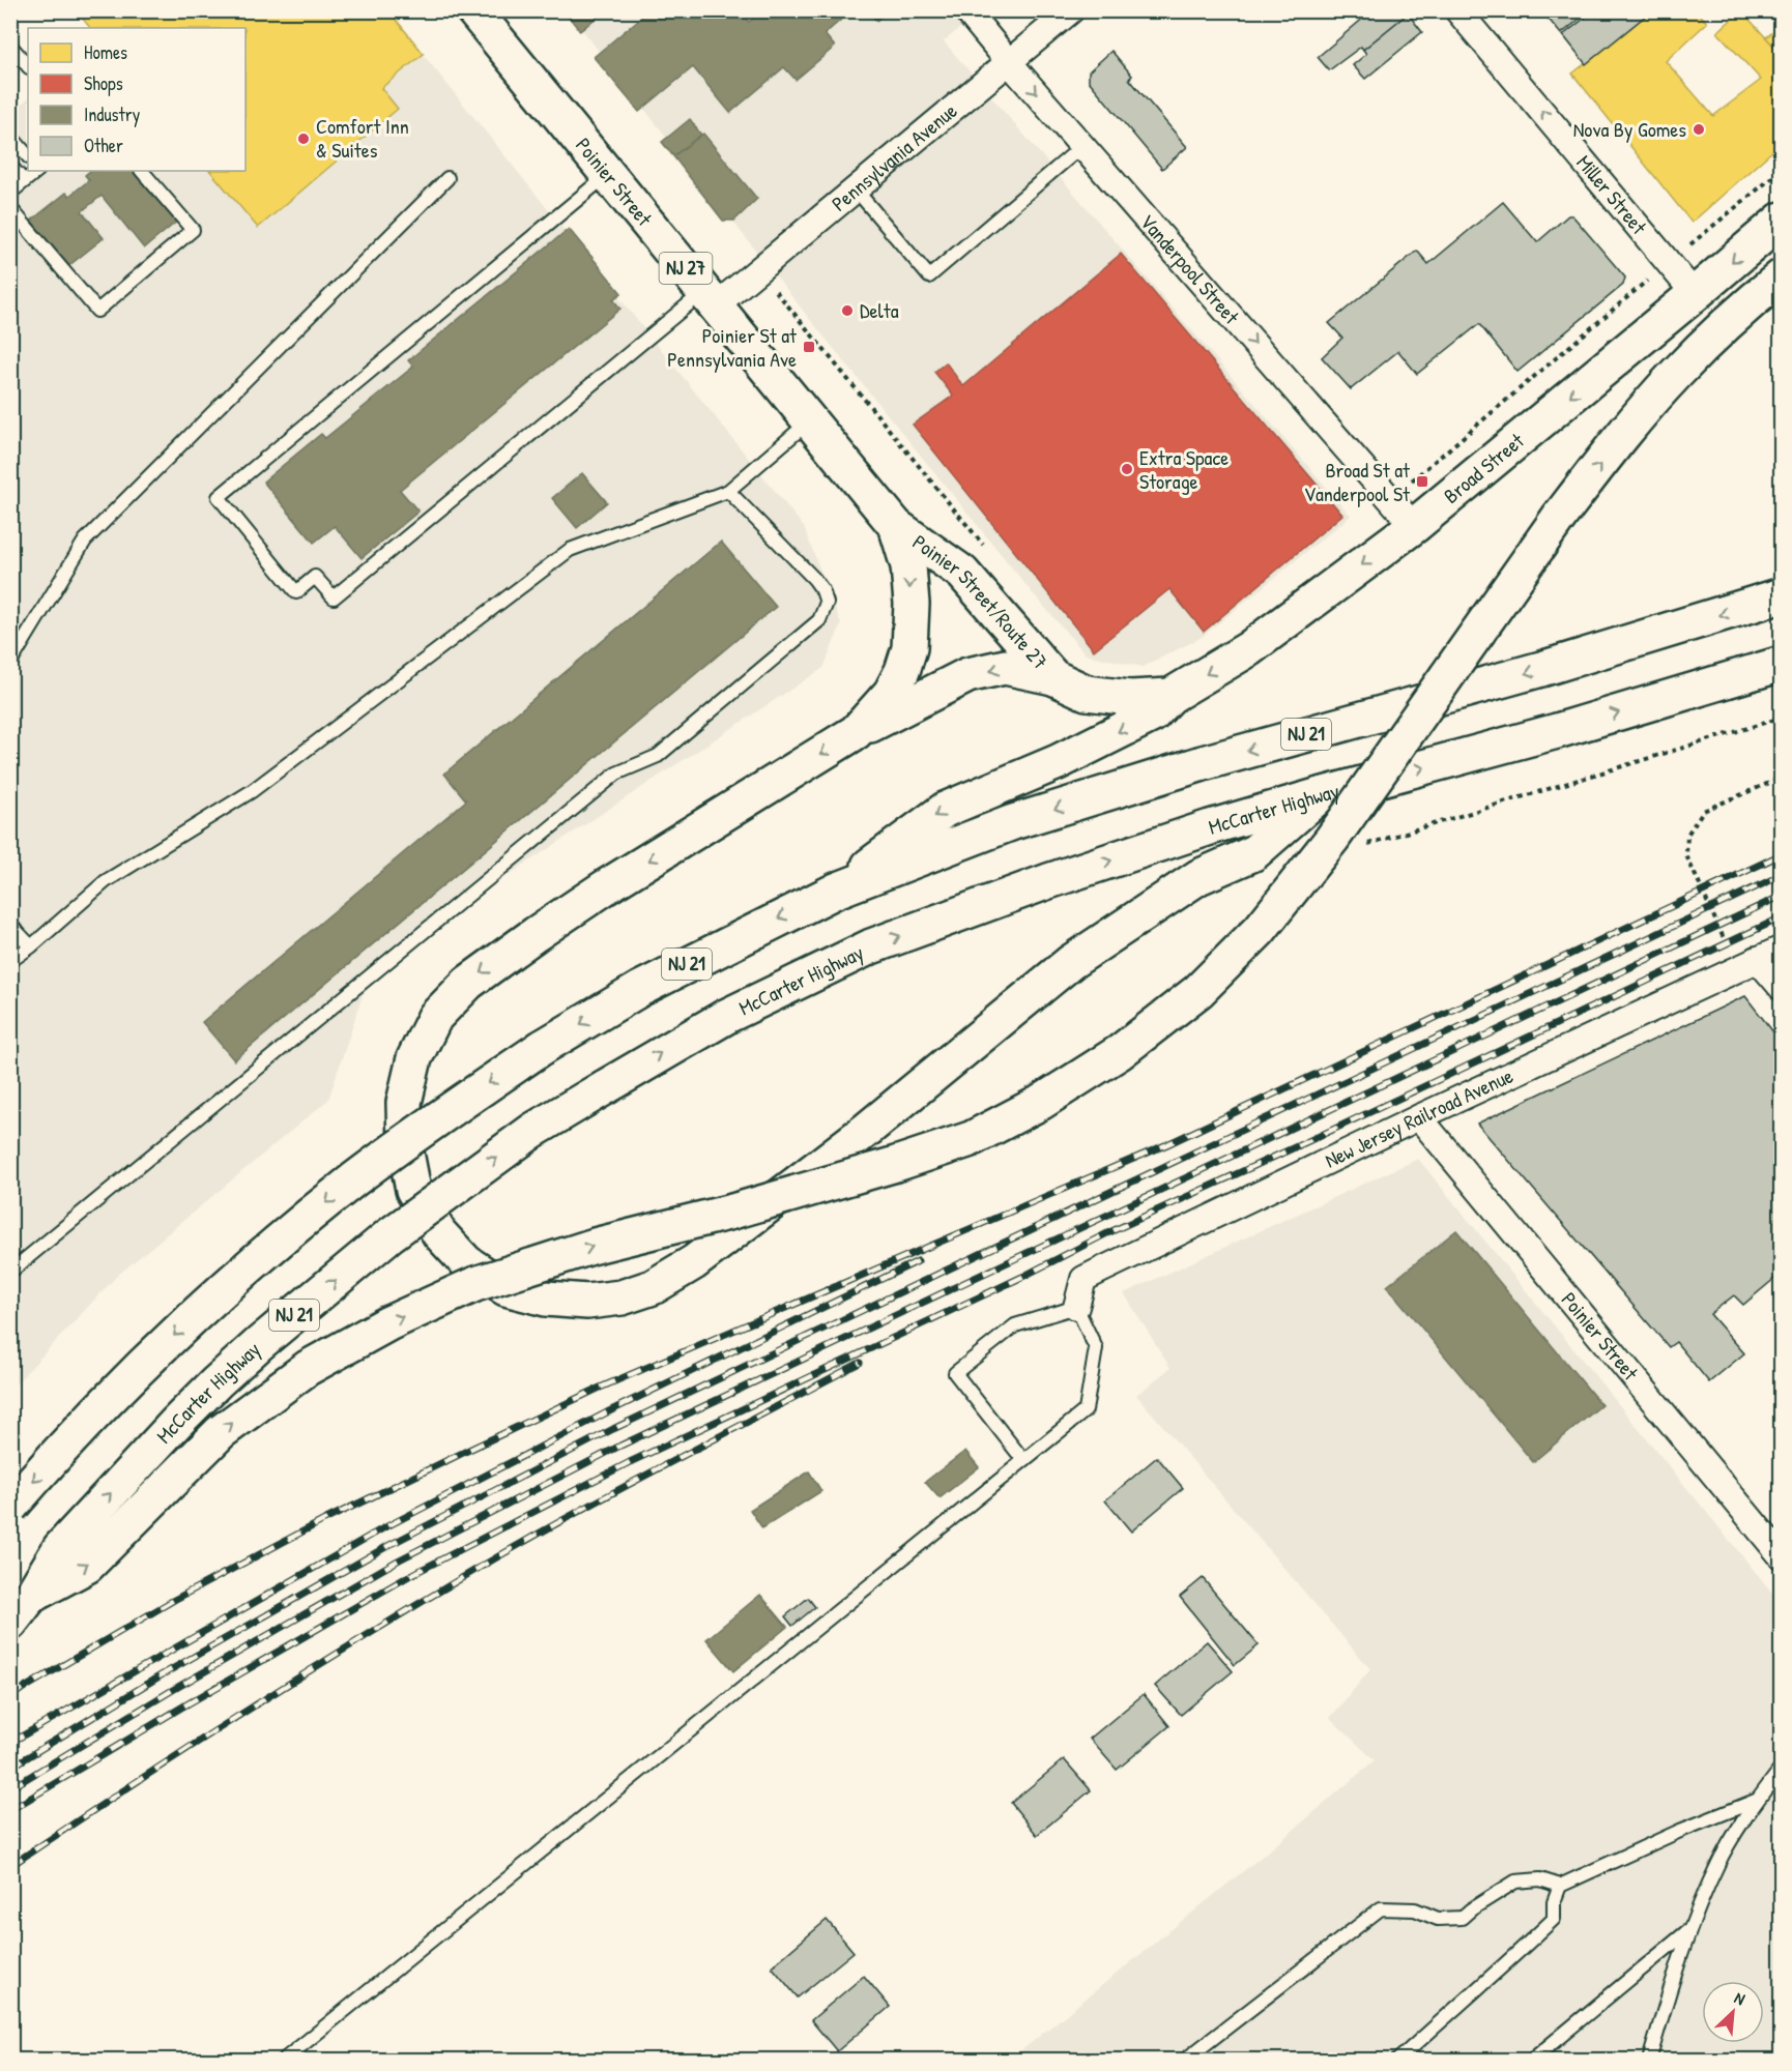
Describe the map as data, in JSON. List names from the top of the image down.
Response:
{
  "streets": {
    "main road": [
      "Poinier Street",
      "NJ 27",
      "Broad Street",
      "Poinier Street/Route 27",
      "NJ 21",
      "McCarter Highway"
    ],
    "street": [
      "Pennsylvania Avenue",
      "Miller Street",
      "Vanderpool Street",
      "New Jersey Railroad Avenue"
    ]
  },
  "crossings": [
    ["Pennsylvania Avenue", "Poinier Street"],
    ["Pennsylvania Avenue", "Vanderpool Street"],
    ["Poinier Street", "Poinier Street/Route 27"],
    ["Poinier Street", "New Jersey Railroad Avenue"],
    ["Miller Street", "Broad Street"],
    ["Vanderpool Street", "Broad Street"],
    ["Broad Street", "Poinier Street/Route 27"],
    ["Broad Street", "NJ 21"]
  ],
  "one_way": ["Miller Street", "Vanderpool Street"],
  "places": {
    "other": [
      "Nova By Gomes",
      "Comfort Inn & Suites",
      "Delta",
      "Extra Space Storage"
    ],
    "transit": ["Poinier St at Pennsylvania Ave", "Broad St at Vanderpool St"]
  },
  "legend": [
    "Homes",
    "Shops",
    "Industry",
    "Other"
  ],
  "north": "top right"
}
